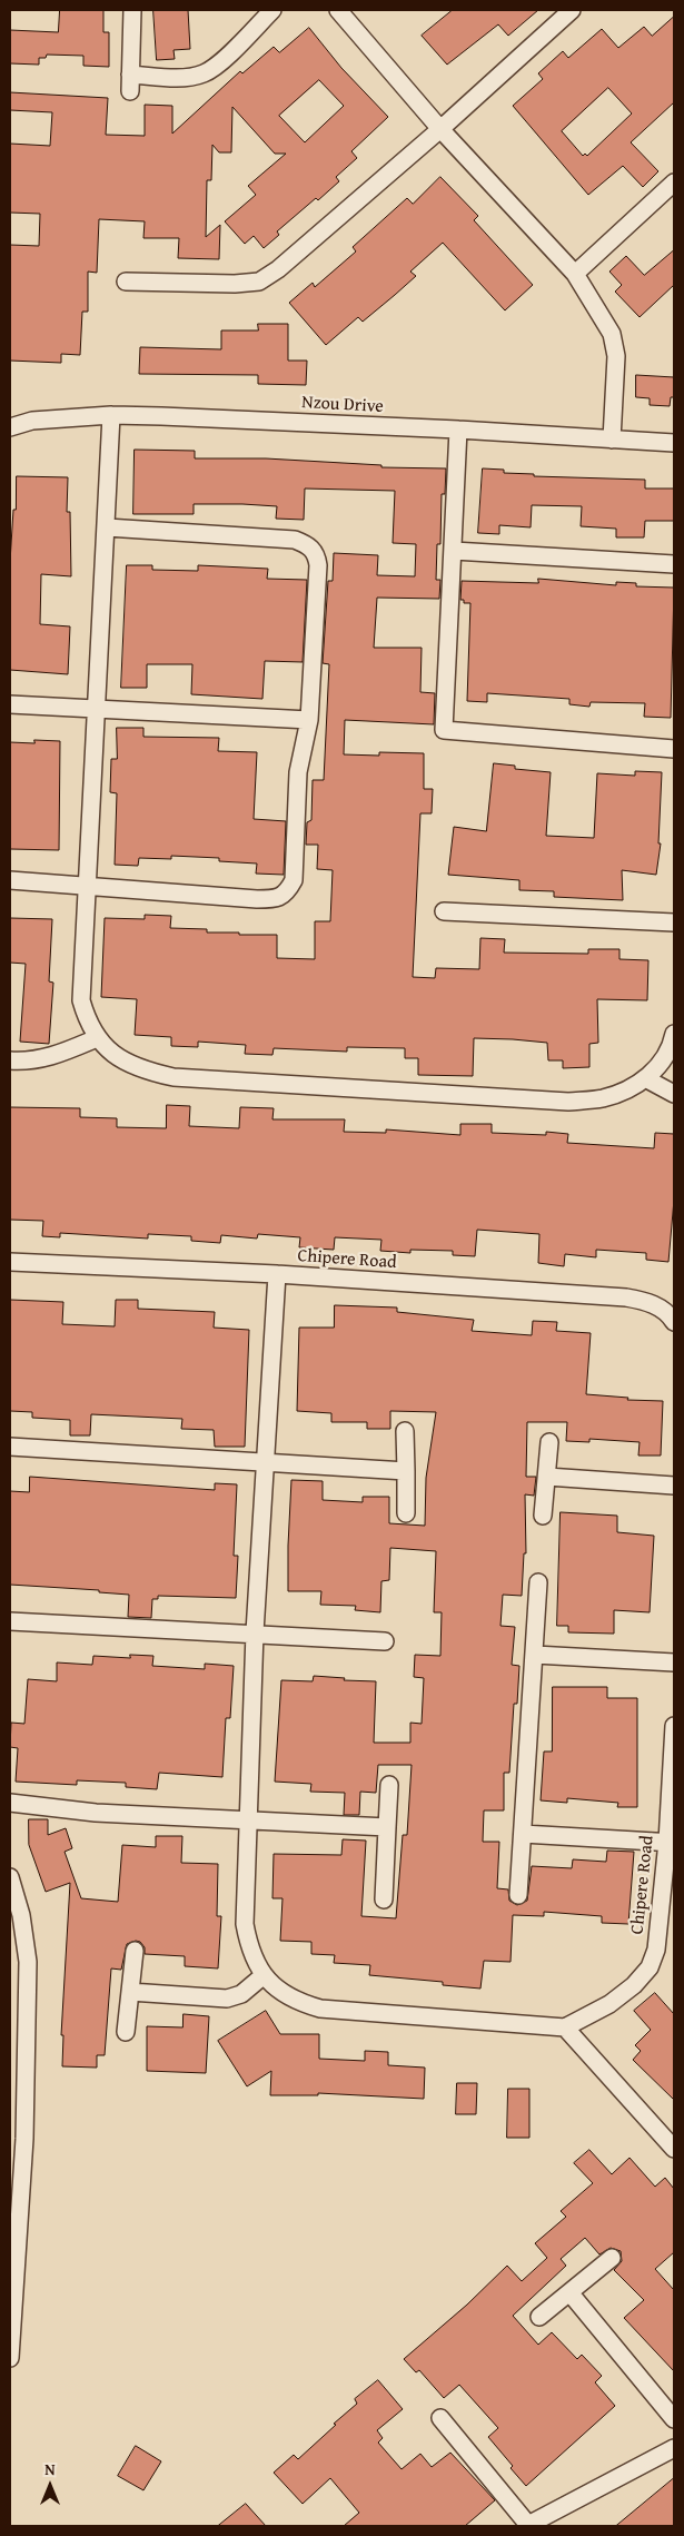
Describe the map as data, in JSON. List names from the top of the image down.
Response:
{
  "streets": {
    "street": ["Nzou Drive", "Chipere Road"]
  },
  "north": "top"
}
